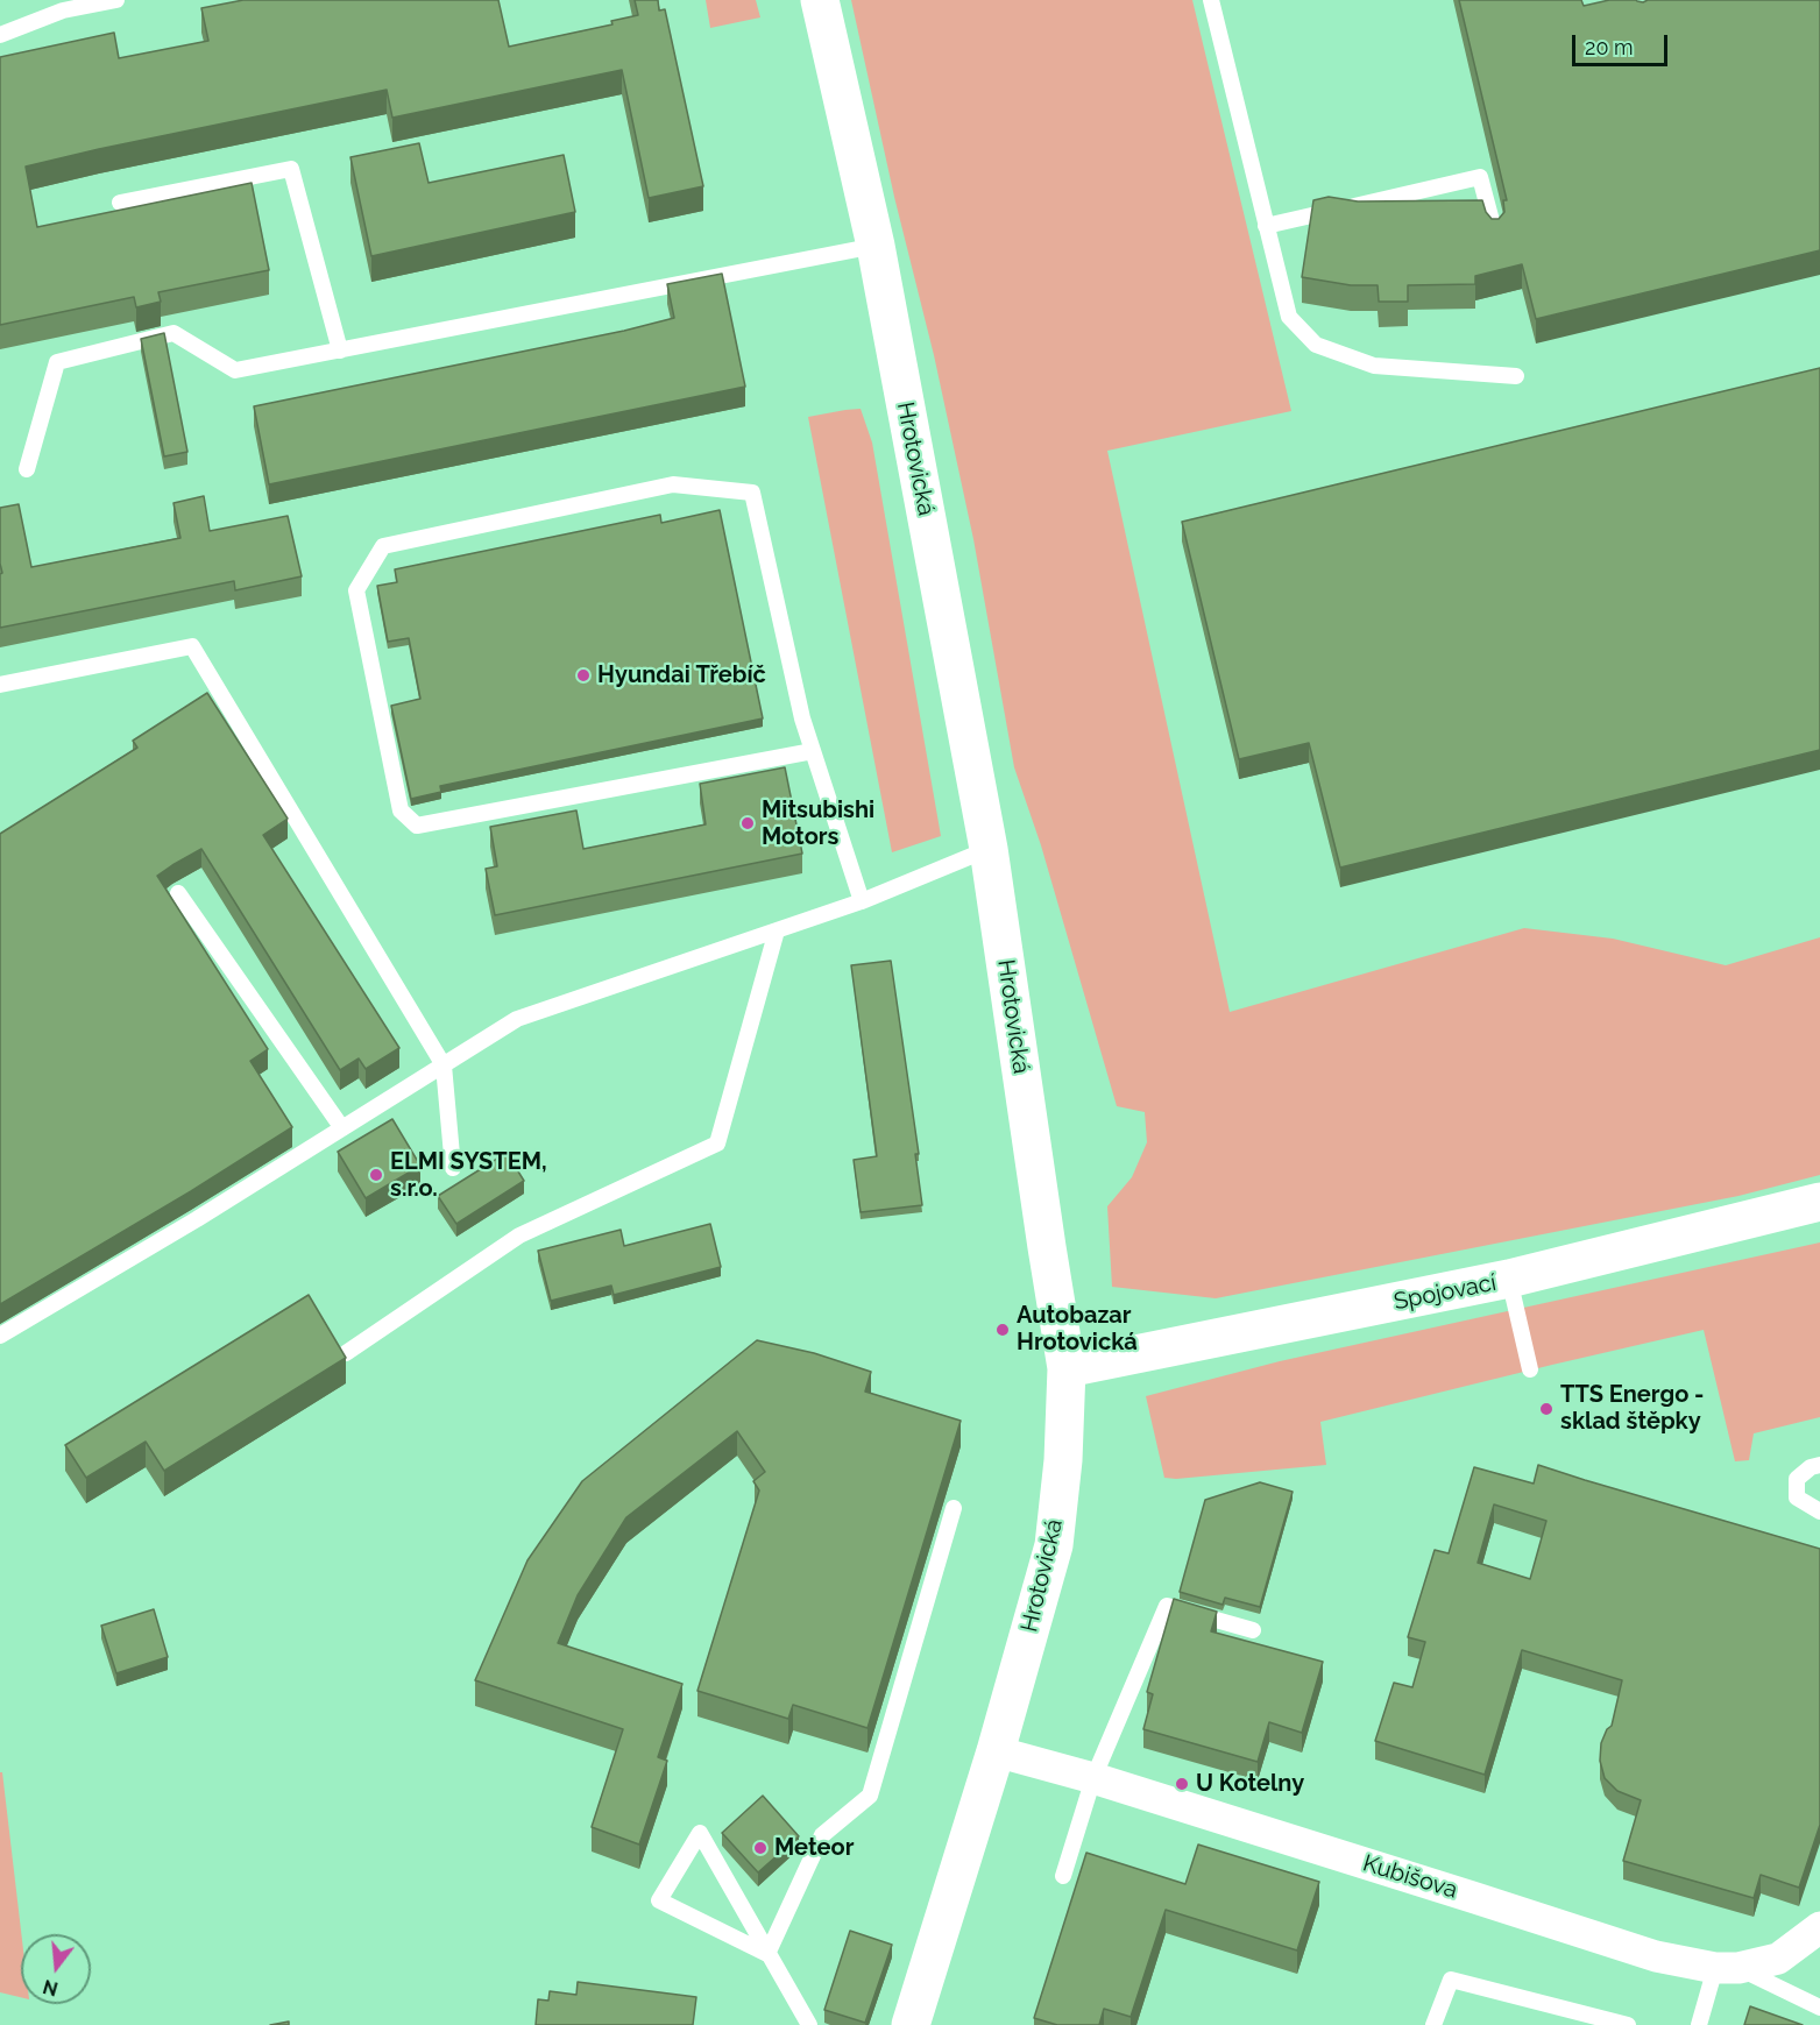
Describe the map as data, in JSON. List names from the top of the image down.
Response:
{
  "streets": {
    "main road": ["Hrotovická", "Spojovací"],
    "street": ["Kubišova"]
  },
  "crossings": [
    ["Hrotovická", "Spojovací"],
    ["Hrotovická", "Kubišova"]
  ],
  "places": [
    "Hyundai Třebíč",
    "Mitsubishi Motors",
    "ELMI SYSTEM, s.r.o.",
    "Autobazar Hrotovická",
    "TTS Energo - sklad štěpky",
    "U Kotelny",
    "Meteor"
  ],
  "scale_bar": "20 m",
  "north": "bottom"
}
